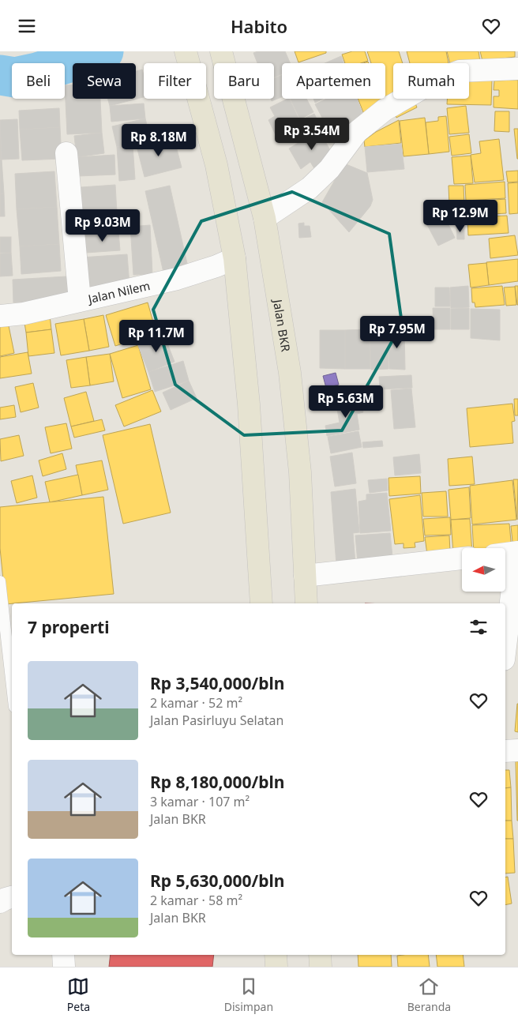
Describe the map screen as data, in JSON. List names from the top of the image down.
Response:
{
  "streets": {
    "main road": ["Jalan BKR"],
    "street": ["Jalan Nilem"]
  },
  "north": "left",
  "page": {
    "header": "Habito",
    "chip": [
      "Beli",
      "Sewa",
      "Filter",
      "Baru",
      "Apartemen",
      "Rumah"
    ],
    "price": [
      "Rp 3.54M",
      "Rp 8.18M",
      "Rp 12.9M",
      "Rp 9.03M",
      "Rp 7.95M",
      "Rp 11.7M",
      "Rp 5.63M"
    ],
    "heading": "7 properti",
    "list": [
      {
        "name": "Rp 3,540,000/bln",
        "note": "2 kamar · 52 m² · Jalan Pasirluyu Selatan"
      },
      {
        "name": "Rp 8,180,000/bln",
        "note": "3 kamar · 107 m² · Jalan BKR"
      },
      {
        "name": "Rp 5,630,000/bln",
        "note": "2 kamar · 58 m² · Jalan BKR"
      }
    ],
    "tabs": ["Peta", "Disimpan", "Beranda"]
  }
}
